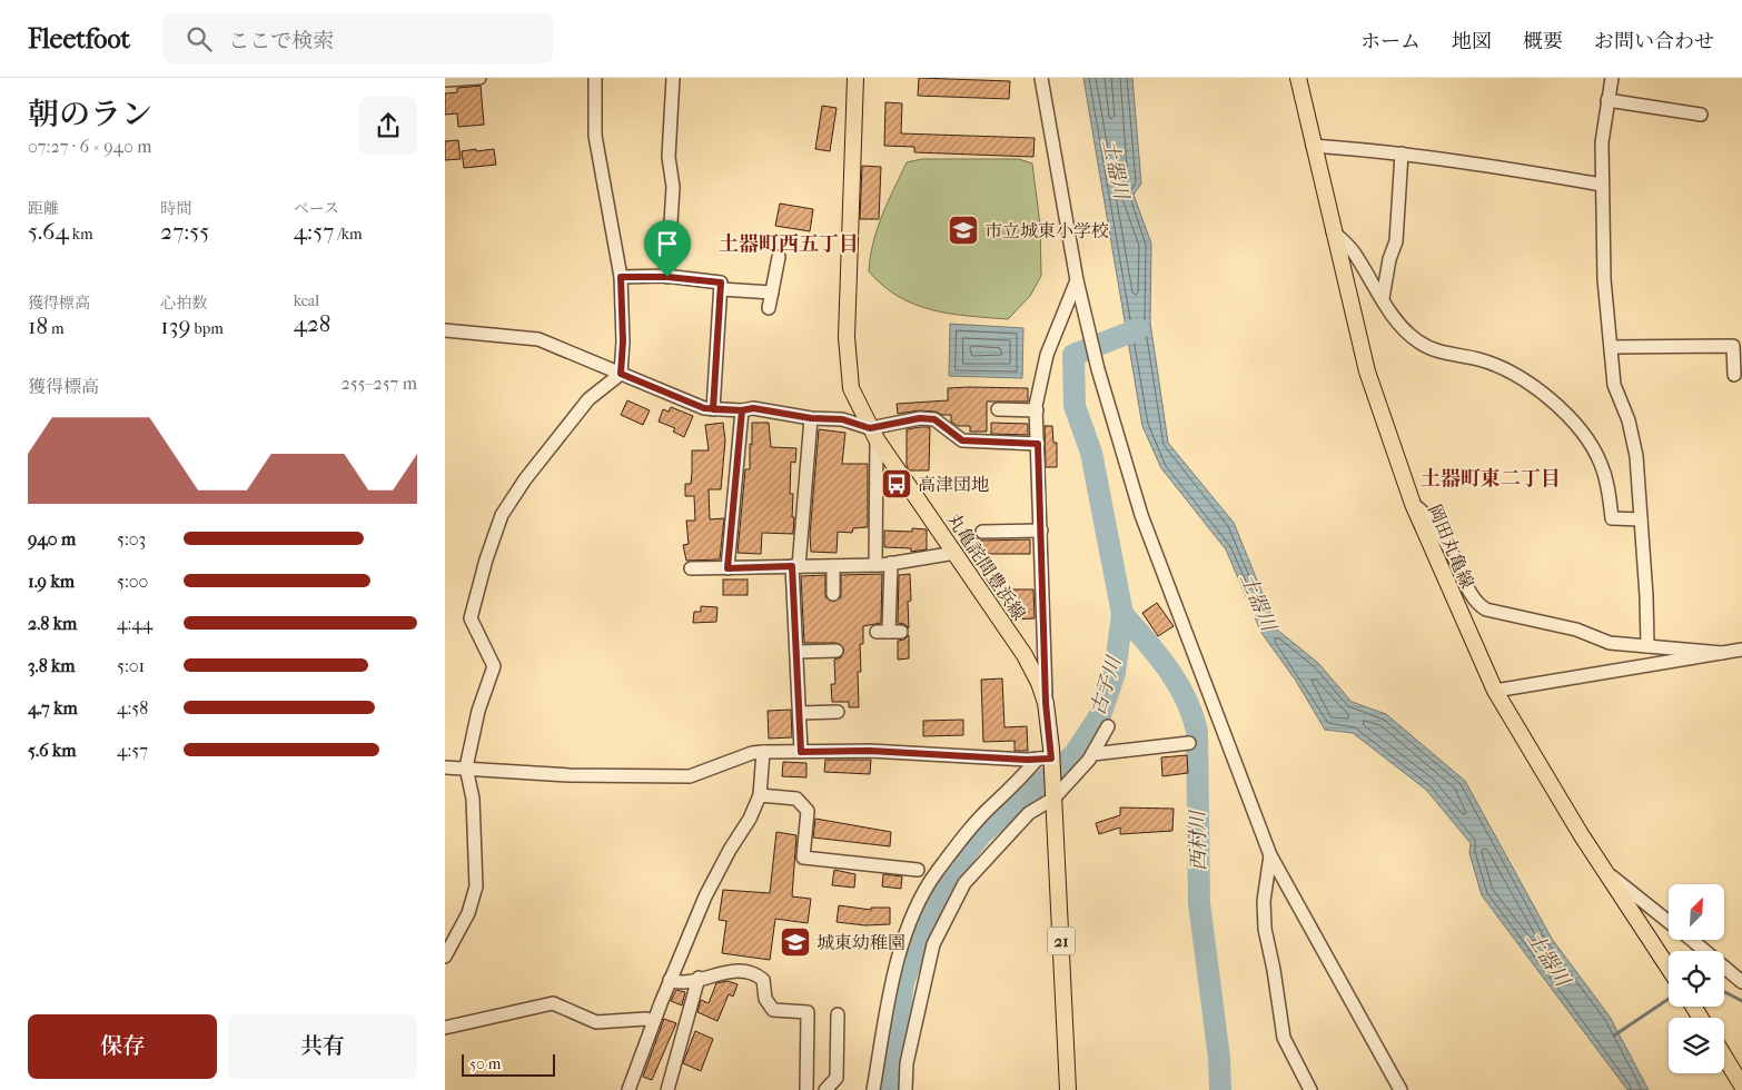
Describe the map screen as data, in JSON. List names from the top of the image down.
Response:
{
  "streets": {
    "main road": ["岡田丸亀線", "丸亀詫間豊浜線", "21"]
  },
  "districts": ["土器町西五丁目", "土器町東二丁目"],
  "water": ["土器川", "古子川", "西村川"],
  "places": {
    "school or university": ["市立城東小学校", "城東幼稚園"],
    "bus stop": ["高津団地"]
  },
  "scale_bar": "50 m",
  "north": "top right",
  "page": {
    "header": "Fleetfoot",
    "search": "ここで検索",
    "nav": [
      "ホーム",
      "地図",
      "概要",
      "お問い合わせ"
    ],
    "heading": ["朝のラン", "07:27 · 6 × 940 m"],
    "stats": [
      ["距離", "5.64 km"],
      ["時間", "27:55"],
      ["ペース", "4:57 /km"],
      ["獲得標高", "18 m"],
      ["心拍数", "139 bpm"],
      ["kcal", "428"]
    ],
    "chart": ["獲得標高", "255–257 m"],
    "list": [
      {
        "name": "940 m",
        "note": "5:03"
      },
      {
        "name": "1.9 km",
        "note": "5:00"
      },
      {
        "name": "2.8 km",
        "note": "4:44"
      },
      {
        "name": "3.8 km",
        "note": "5:01"
      },
      {
        "name": "4.7 km",
        "note": "4:58"
      },
      {
        "name": "5.6 km",
        "note": "4:57"
      }
    ],
    "buttons": ["保存", "共有"],
    "scale": "50 m"
  }
}
